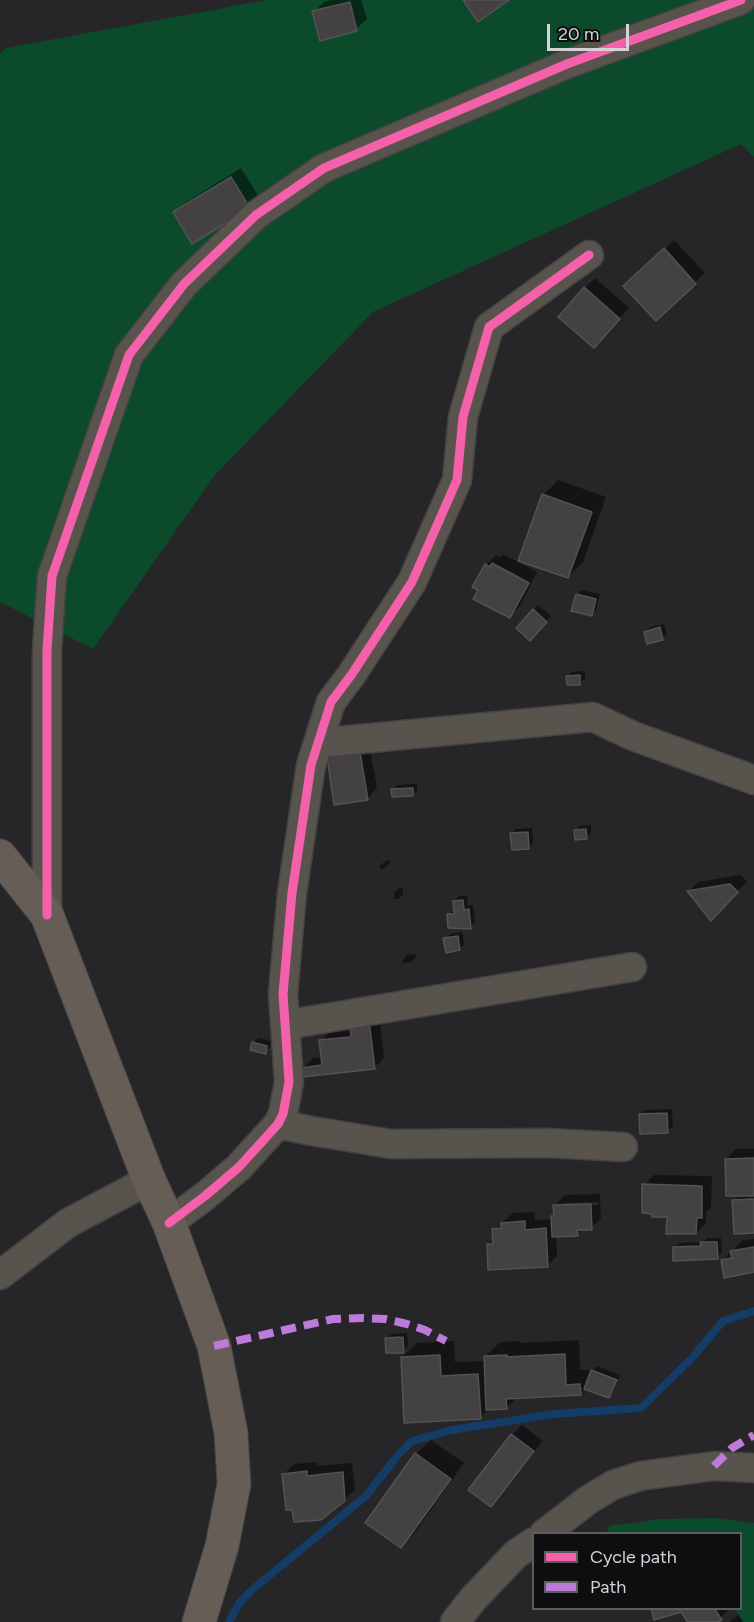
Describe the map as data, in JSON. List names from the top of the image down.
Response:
{
  "legend": ["Cycle path", "Path"],
  "scale_bar": "20 m"
}
